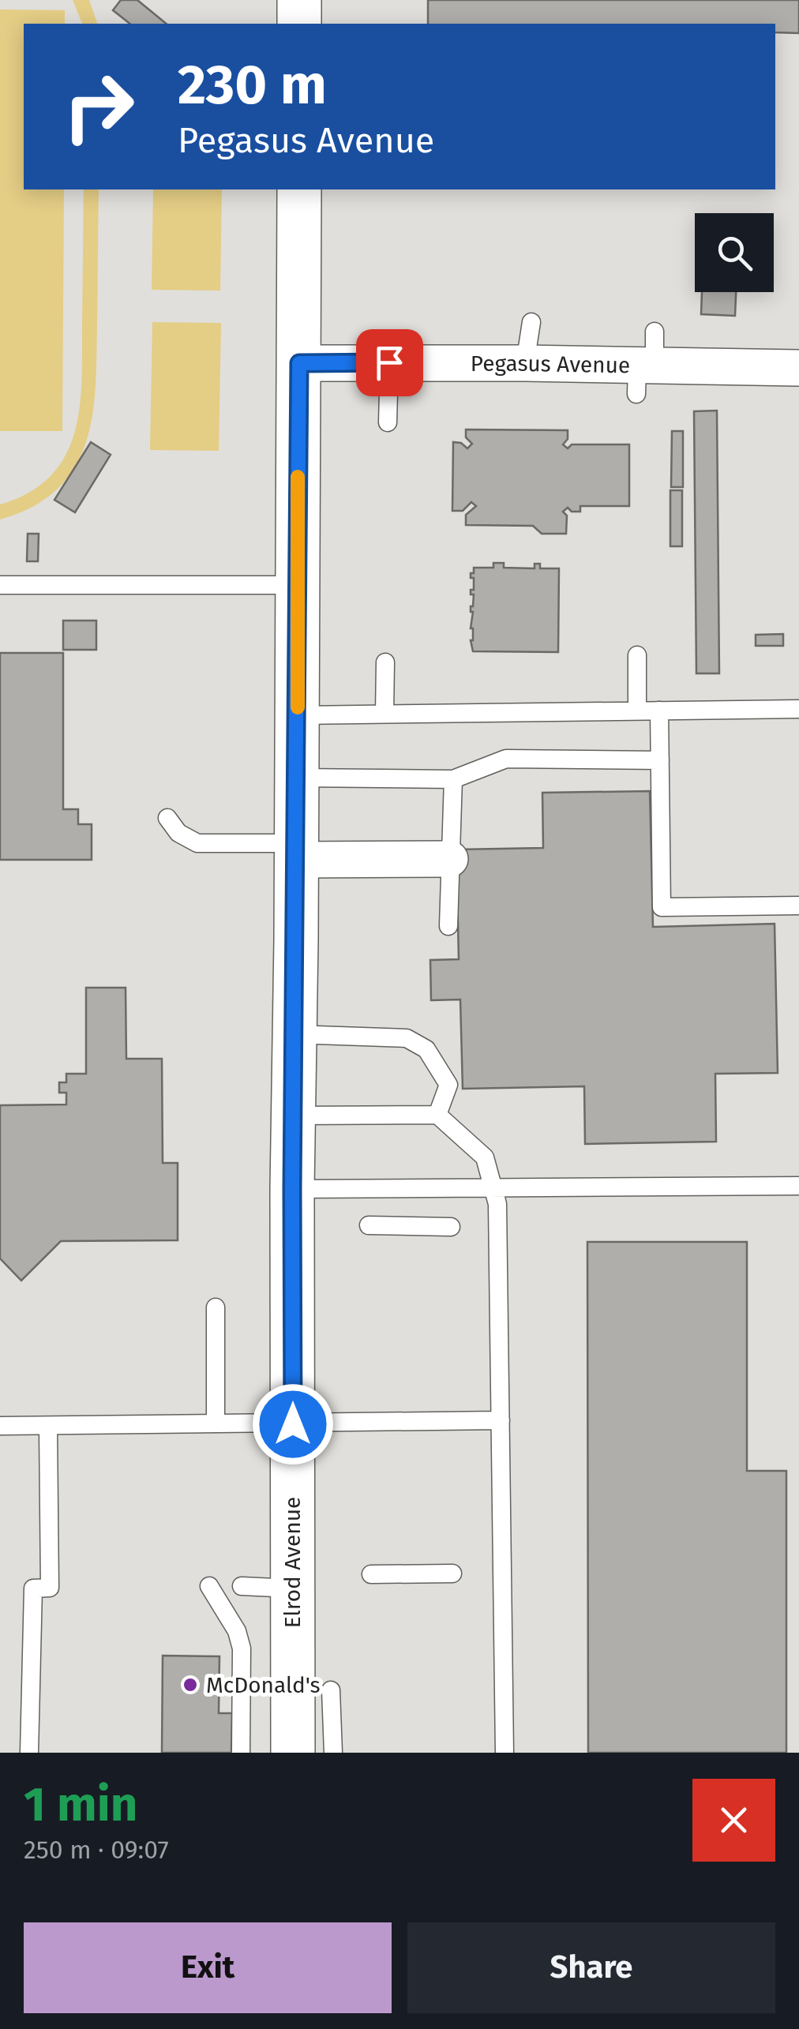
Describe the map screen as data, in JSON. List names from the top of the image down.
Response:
{
  "streets": {
    "street": ["Pegasus Avenue", "Elrod Avenue"]
  },
  "crossings": [
    ["Pegasus Avenue", "Elrod Avenue"]
  ],
  "places": ["McDonald's"],
  "page": {
    "turn": ["230 m", "Pegasus Avenue"],
    "heading": ["1 min", "250 m · 09:07"],
    "buttons": ["Exit", "Share"]
  }
}
